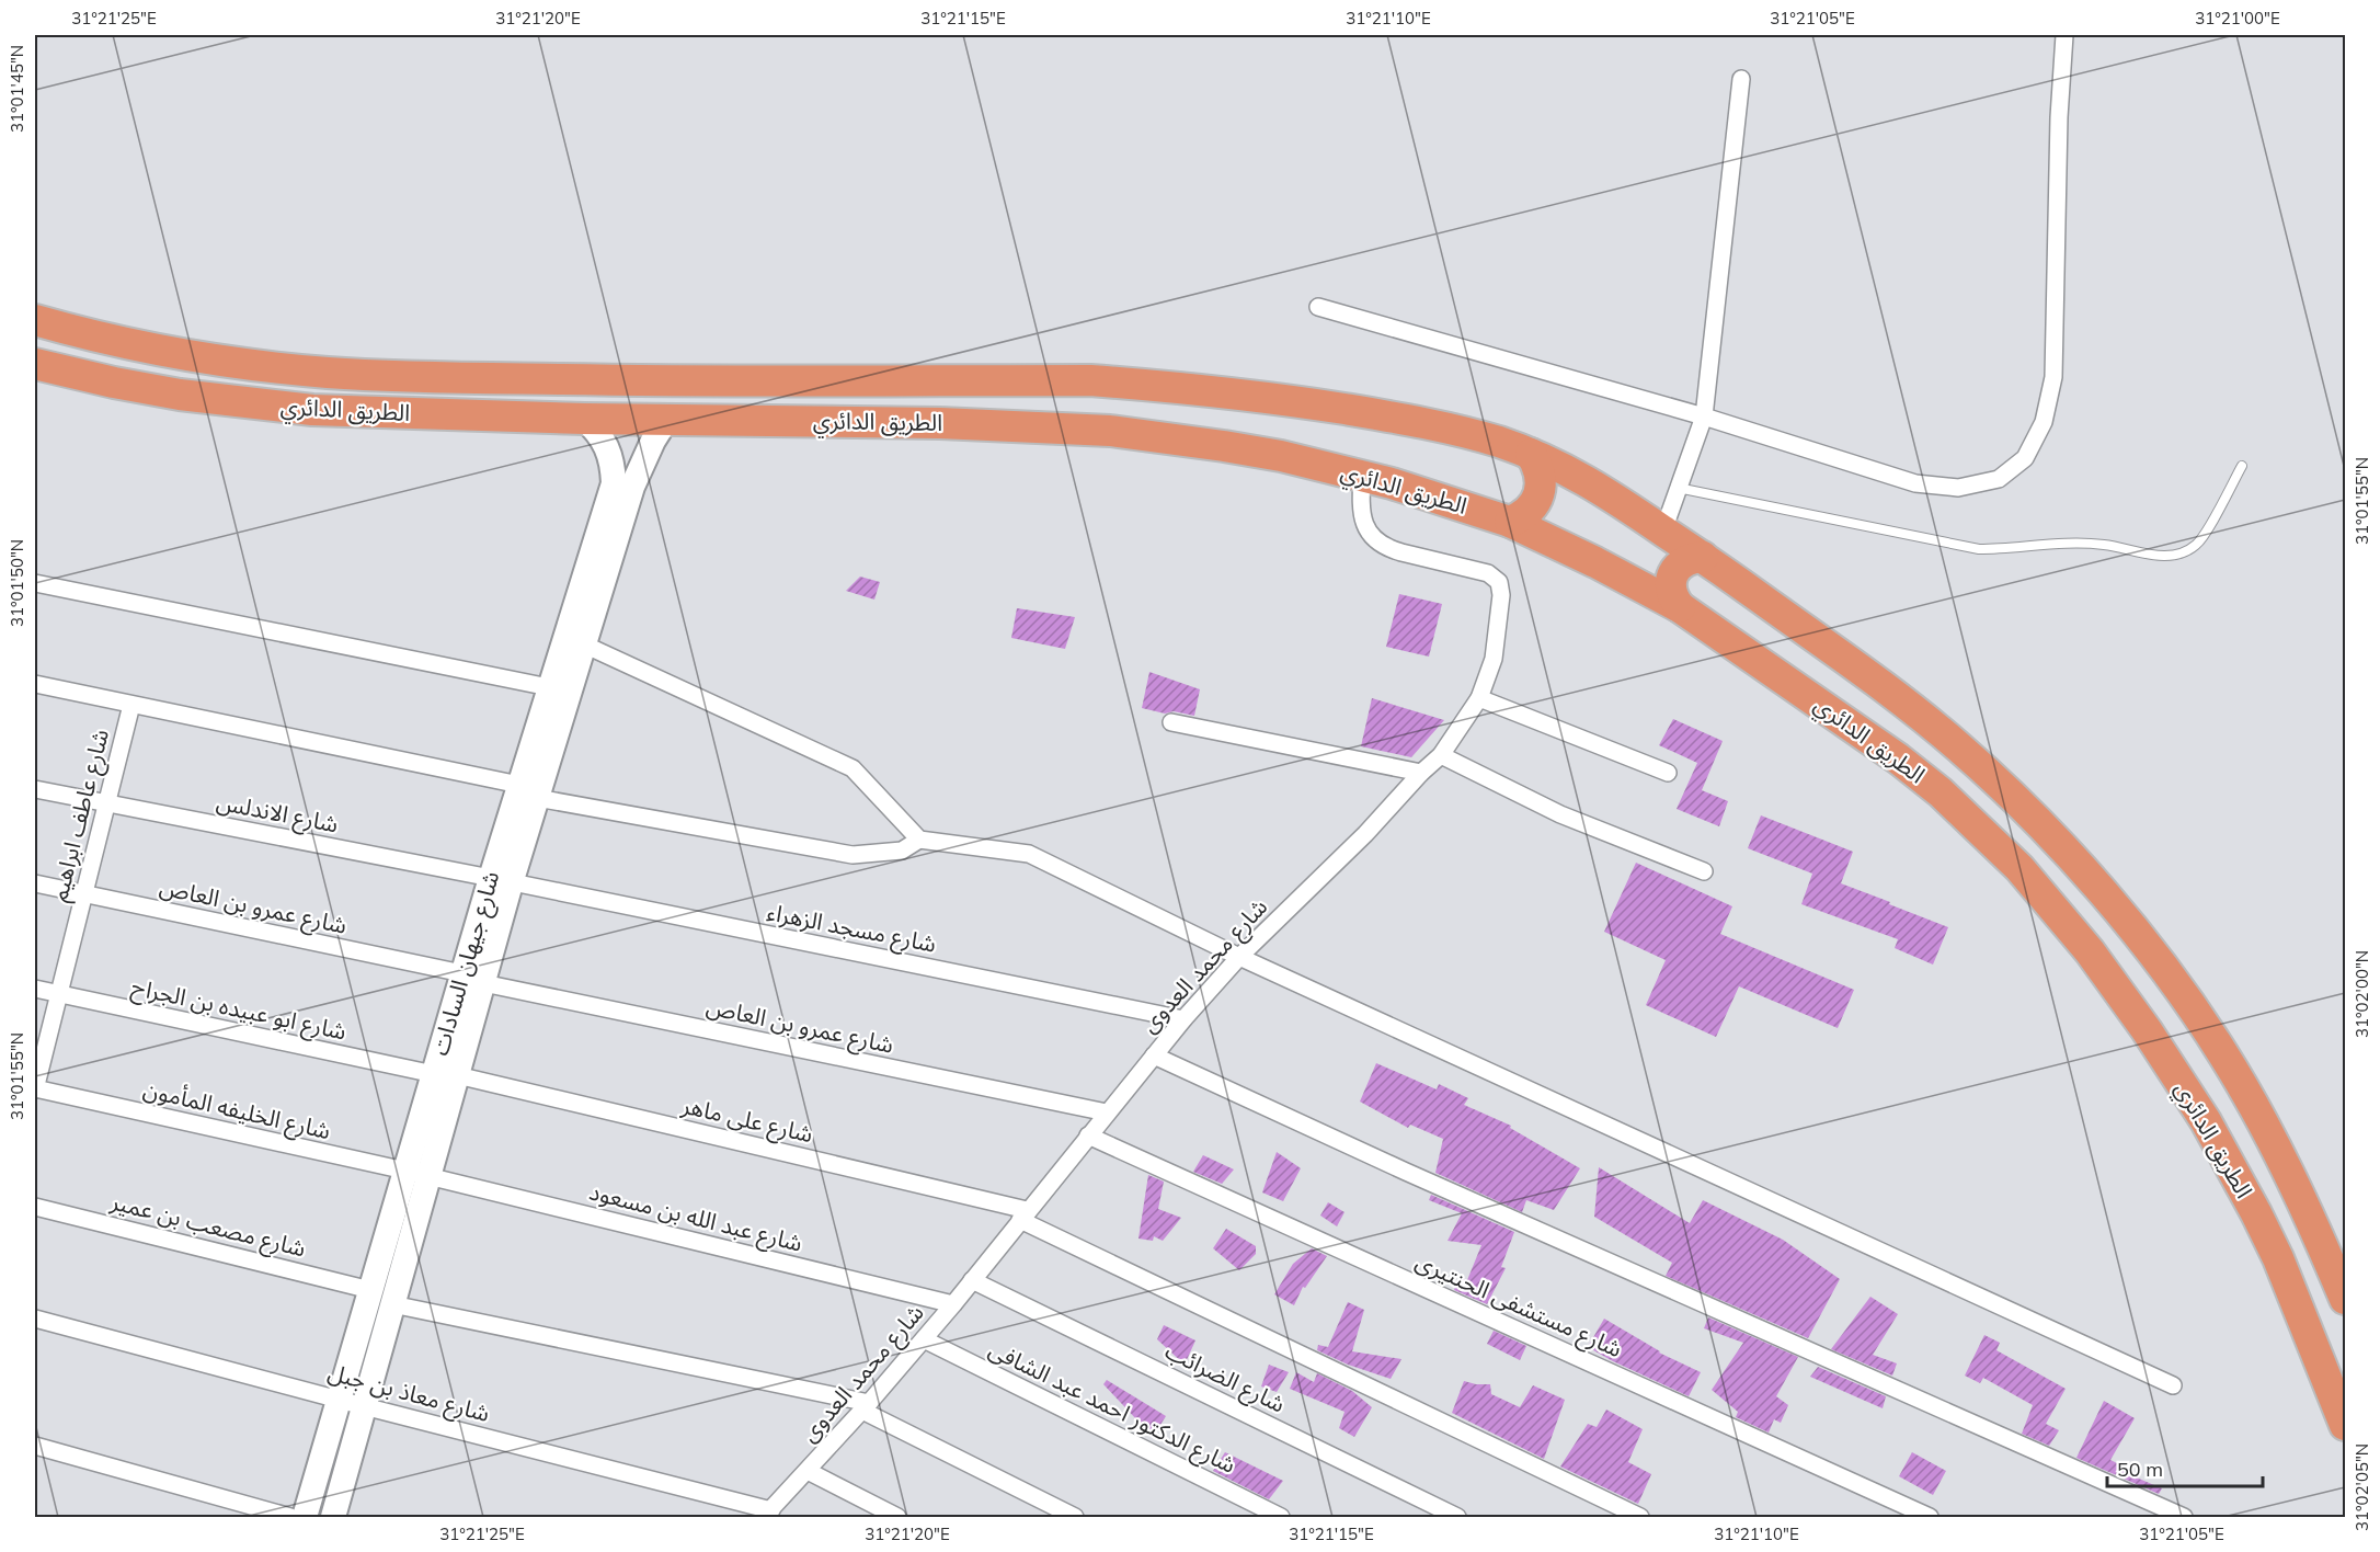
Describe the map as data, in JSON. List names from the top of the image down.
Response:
{
  "streets": {
    "highway": ["الطريق الدائري"],
    "main road": ["شارع جيهان السادات"],
    "street": [
      "شارع الاندلس",
      "شارع عاطف ابراهيم",
      "شارع عمرو بن العاص",
      "شارع مسجد الزهراء",
      "شارع محمد العدوى",
      "شارع ابو عبيده بن الجراح",
      "شارع الخليفه المأمون",
      "شارع على ماهر",
      "شارع عبد الله بن مسعود",
      "شارع مصعب بن عمير",
      "شارع مستشفى الحنتيرى",
      "شارع الضرائب",
      "شارع معاذ بن جبل",
      "شارع الدكتور احمد عبد الشافى"
    ]
  },
  "crossings": [
    ["الطريق الدائري", "شارع جيهان السادات"],
    ["الطريق الدائري", "شارع محمد العدوى"],
    ["شارع الاندلس", "شارع عاطف ابراهيم"],
    ["شارع الاندلس", "شارع مسجد الزهراء"],
    ["شارع الاندلس", "شارع جيهان السادات"],
    ["شارع عاطف ابراهيم", "شارع عمرو بن العاص"],
    ["شارع عاطف ابراهيم", "شارع ابو عبيده بن الجراح"],
    ["شارع عاطف ابراهيم", "شارع الخليفه المأمون"],
    ["شارع عمرو بن العاص", "شارع جيهان السادات"],
    ["شارع عمرو بن العاص", "شارع محمد العدوى"],
    ["شارع مسجد الزهراء", "شارع جيهان السادات"],
    ["شارع مسجد الزهراء", "شارع محمد العدوى"],
    ["شارع جيهان السادات", "شارع ابو عبيده بن الجراح"],
    ["شارع جيهان السادات", "شارع الخليفه المأمون"],
    ["شارع جيهان السادات", "شارع على ماهر"],
    ["شارع جيهان السادات", "شارع عبد الله بن مسعود"],
    ["شارع جيهان السادات", "شارع مصعب بن عمير"],
    ["شارع جيهان السادات", "شارع معاذ بن جبل"],
    ["شارع محمد العدوى", "شارع على ماهر"],
    ["شارع محمد العدوى", "شارع عبد الله بن مسعود"],
    ["شارع محمد العدوى", "شارع مستشفى الحنتيرى"],
    ["شارع محمد العدوى", "شارع الضرائب"],
    ["شارع محمد العدوى", "شارع معاذ بن جبل"],
    ["شارع محمد العدوى", "شارع الدكتور احمد عبد الشافى"],
    ["شارع ابو عبيده بن الجراح", "شارع على ماهر"],
    ["شارع الخليفه المأمون", "شارع عبد الله بن مسعود"]
  ],
  "scale_bar": "50 m",
  "coordinates": [
    "31°21'25\"E",
    "31°21'20\"E",
    "31°21'15\"E",
    "31°21'10\"E",
    "31°21'05\"E",
    "31°21'00\"E",
    "31°01'45\"N",
    "31°01'55\"N",
    "31°01'50\"N",
    "31°02'00\"N",
    "31°02'05\"N"
  ]
}
